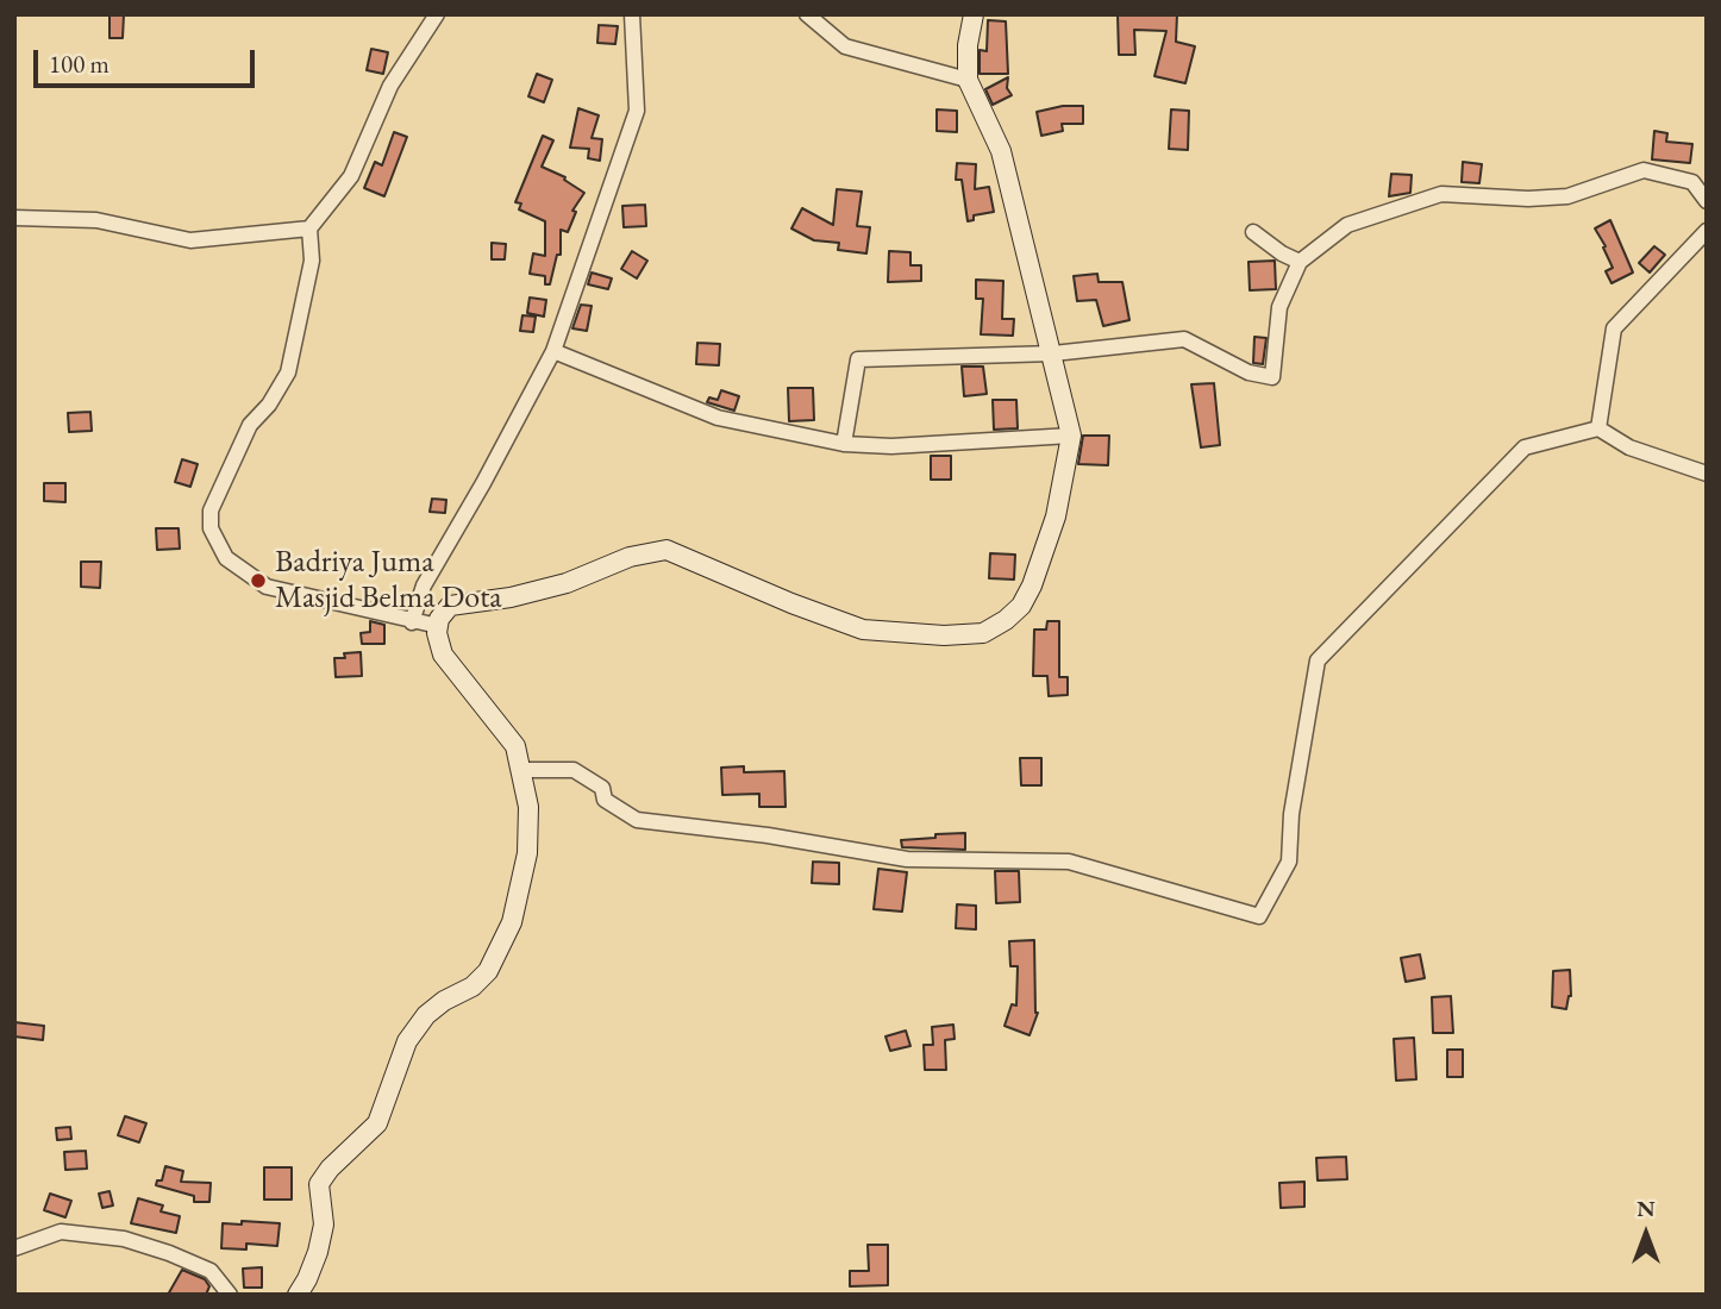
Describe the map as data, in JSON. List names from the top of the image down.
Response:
{
  "places": ["Badriya Juma Masjid Belma Dota"],
  "scale_bar": "100 m",
  "north": "top"
}
